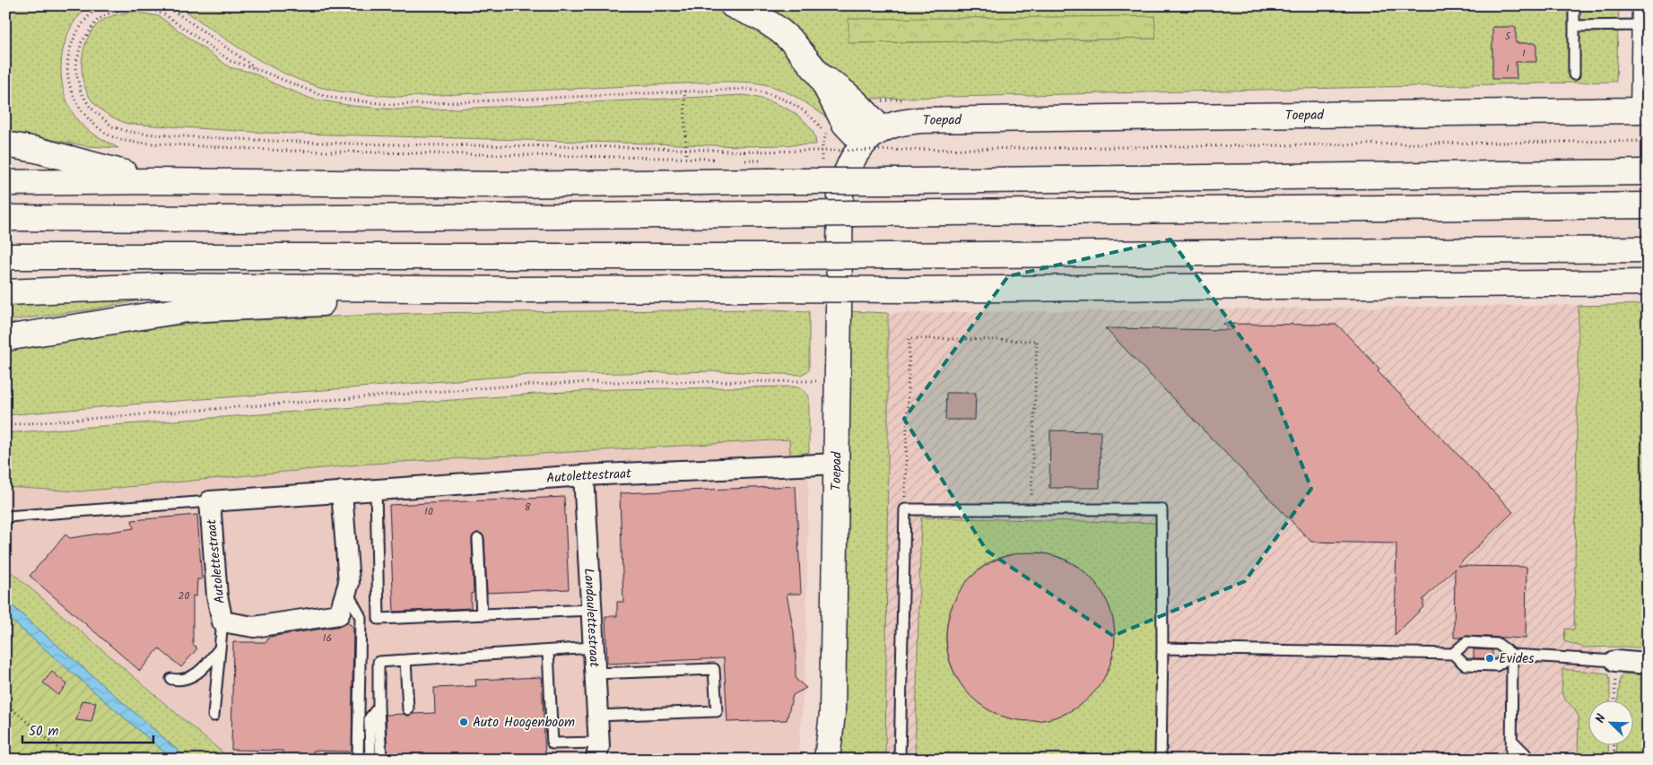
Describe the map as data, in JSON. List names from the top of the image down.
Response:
{
  "streets": {
    "main road": ["Toepad"],
    "street": ["Autolettestraat", "Landaulettestraat"]
  },
  "crossings": [
    ["Toepad", "Autolettestraat"],
    ["Autolettestraat", "Landaulettestraat"]
  ],
  "places": ["Evides", "Auto Hoogenboom"],
  "house_numbers": [
    "5",
    "1",
    "1",
    "8",
    "10",
    "20",
    "16"
  ],
  "scale_bar": "50 m",
  "north": "top left"
}
